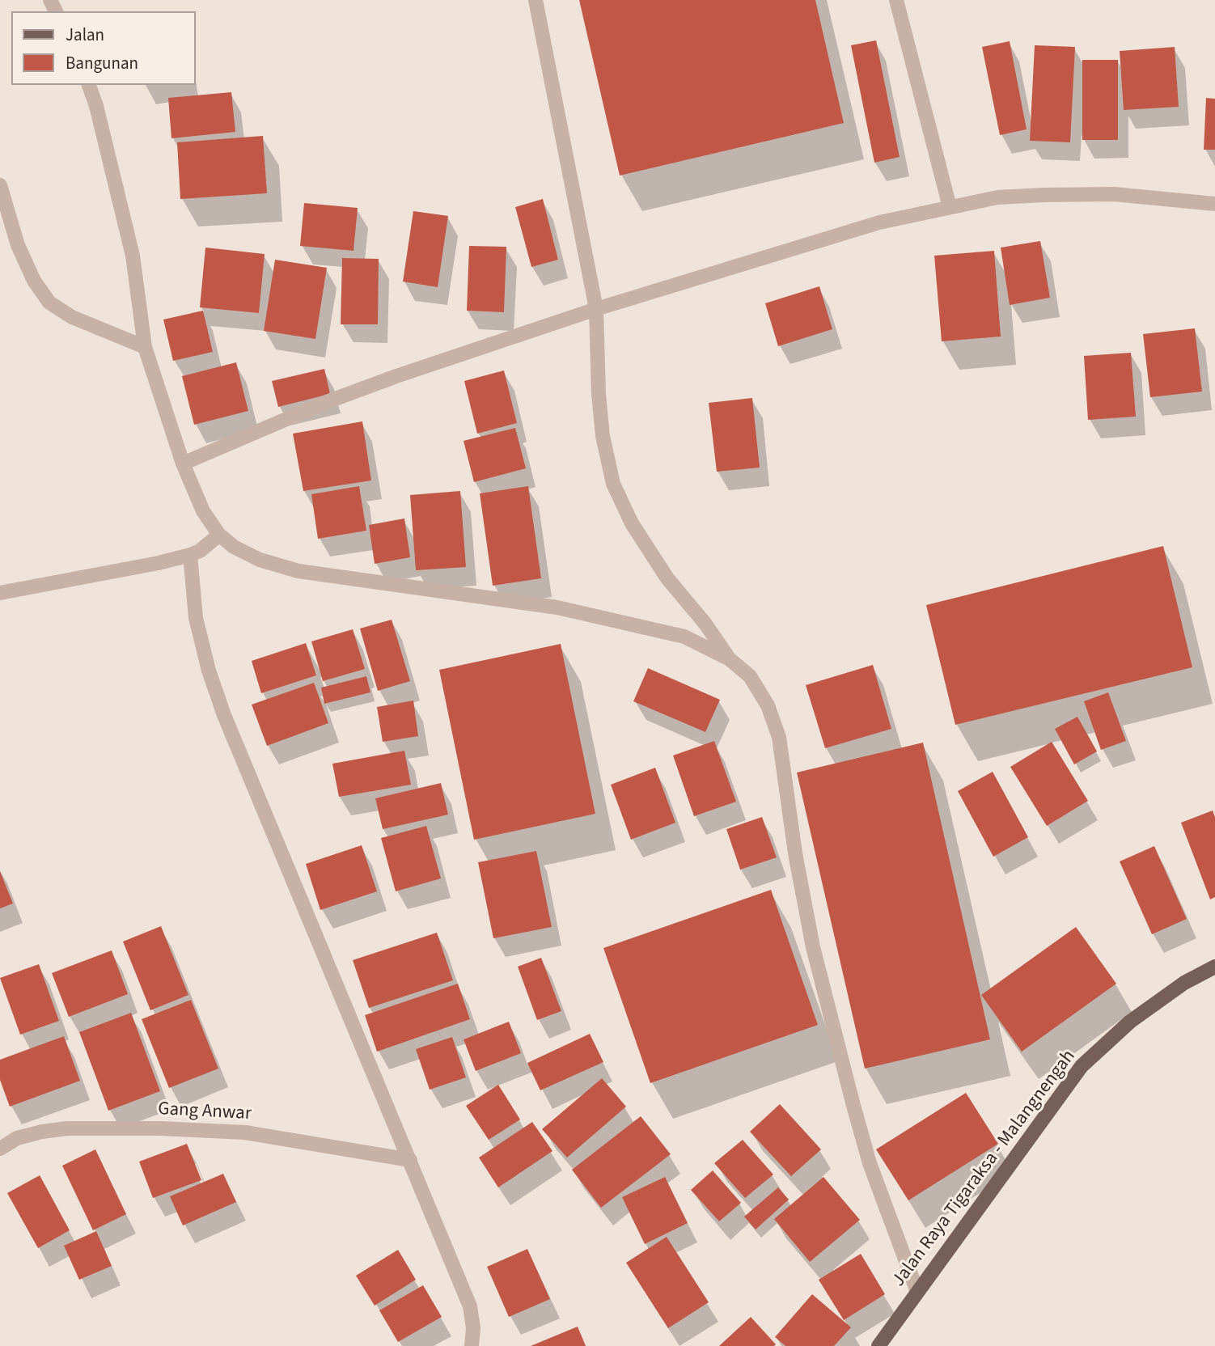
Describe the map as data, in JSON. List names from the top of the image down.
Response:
{
  "streets": {
    "main road": ["Jalan Raya Tigaraksa - Malangnengah"],
    "street": ["Gang Anwar"]
  },
  "legend": ["Jalan", "Bangunan"]
}
